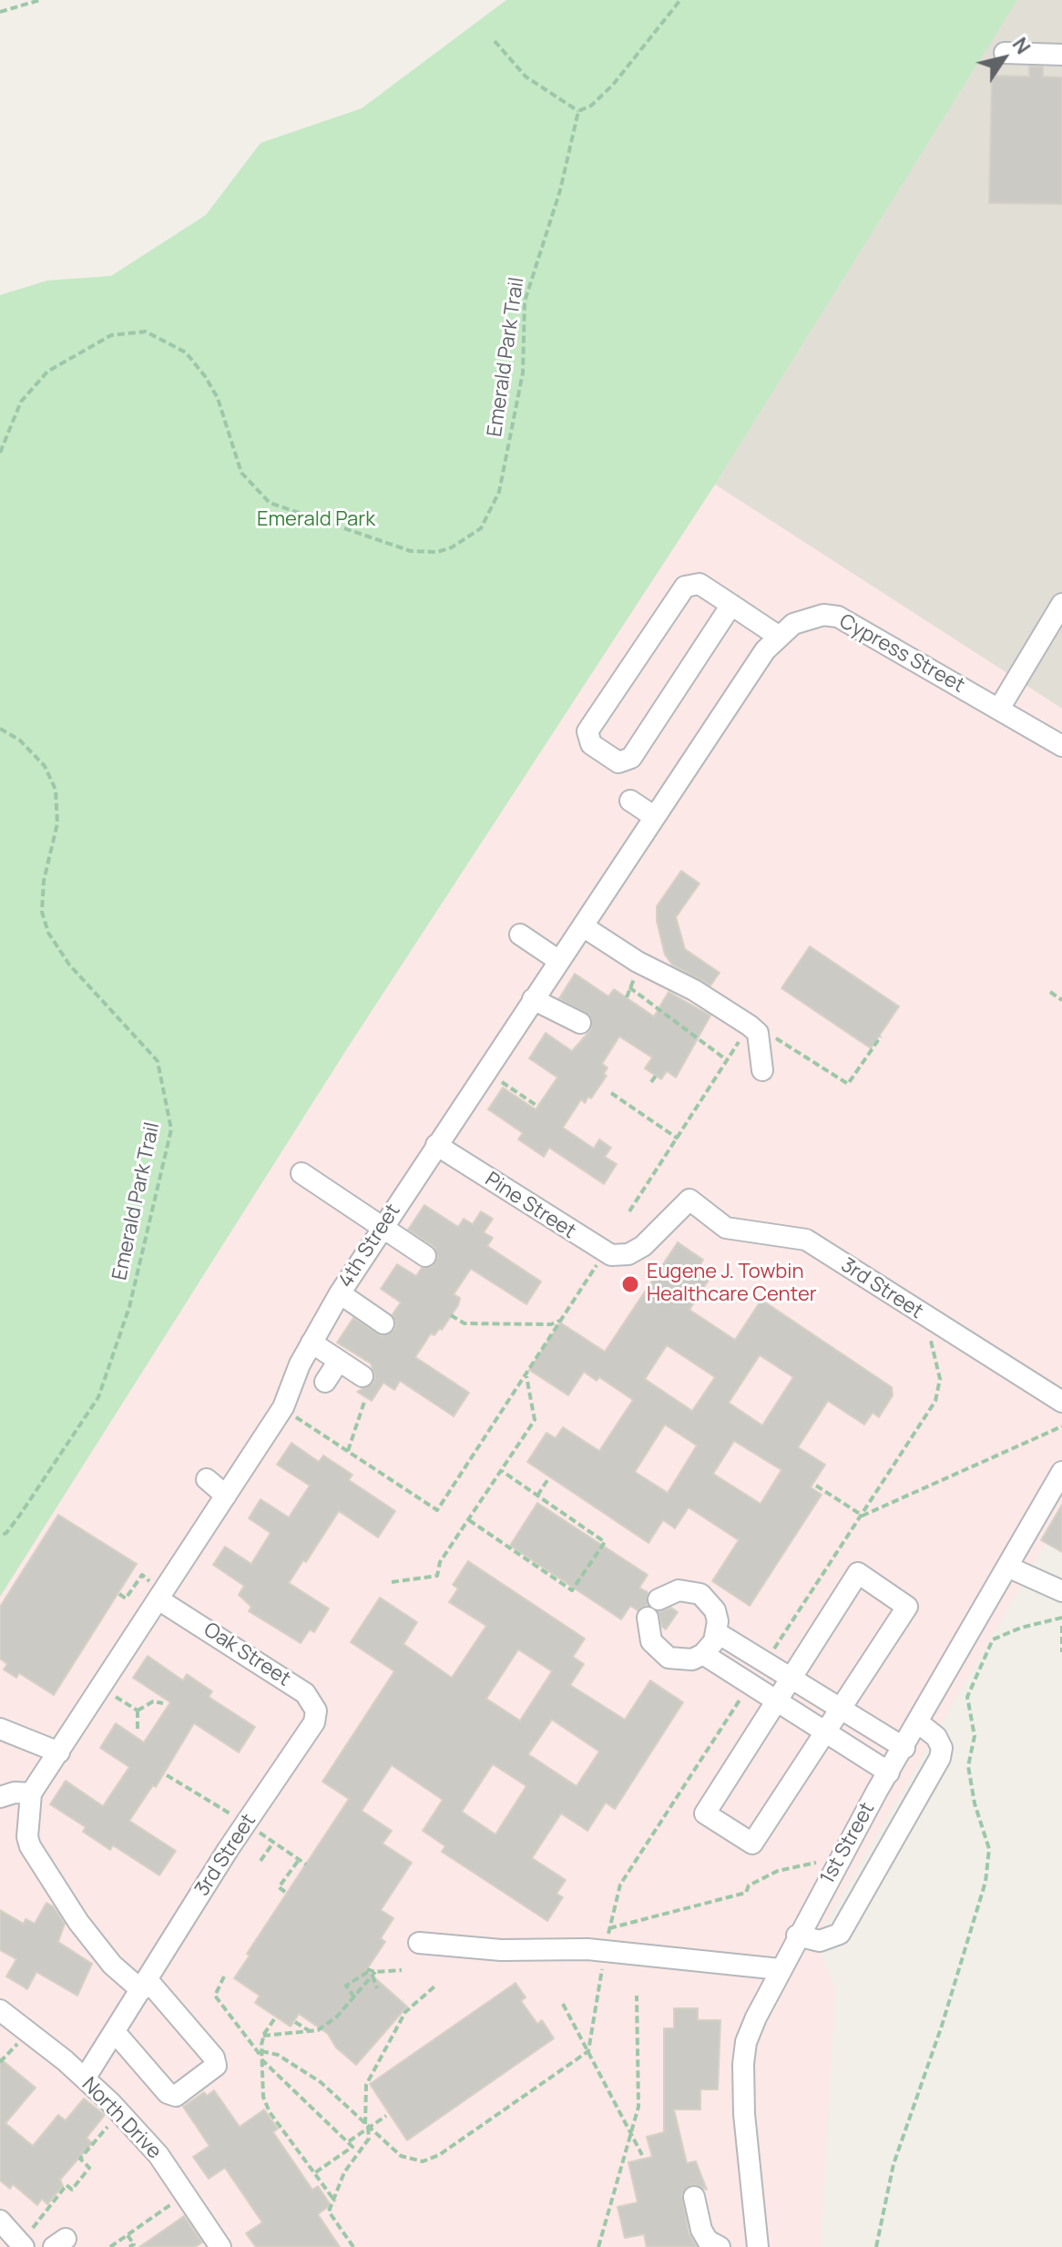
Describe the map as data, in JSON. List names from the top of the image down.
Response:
{
  "streets": {
    "street": [
      "Cypress Street",
      "Pine Street",
      "4th Street",
      "3rd Street",
      "Oak Street",
      "1st Street",
      "North Drive"
    ],
    "path": ["Emerald Park Trail"]
  },
  "crossings": [
    ["Cypress Street", "4th Street"],
    ["Pine Street", "4th Street"],
    ["Pine Street", "3rd Street"],
    ["4th Street", "Oak Street"],
    ["3rd Street", "Oak Street"],
    ["3rd Street", "North Drive"]
  ],
  "parks": ["Emerald Park"],
  "places": ["Eugene J. Towbin Healthcare Center"],
  "north": "top right"
}
